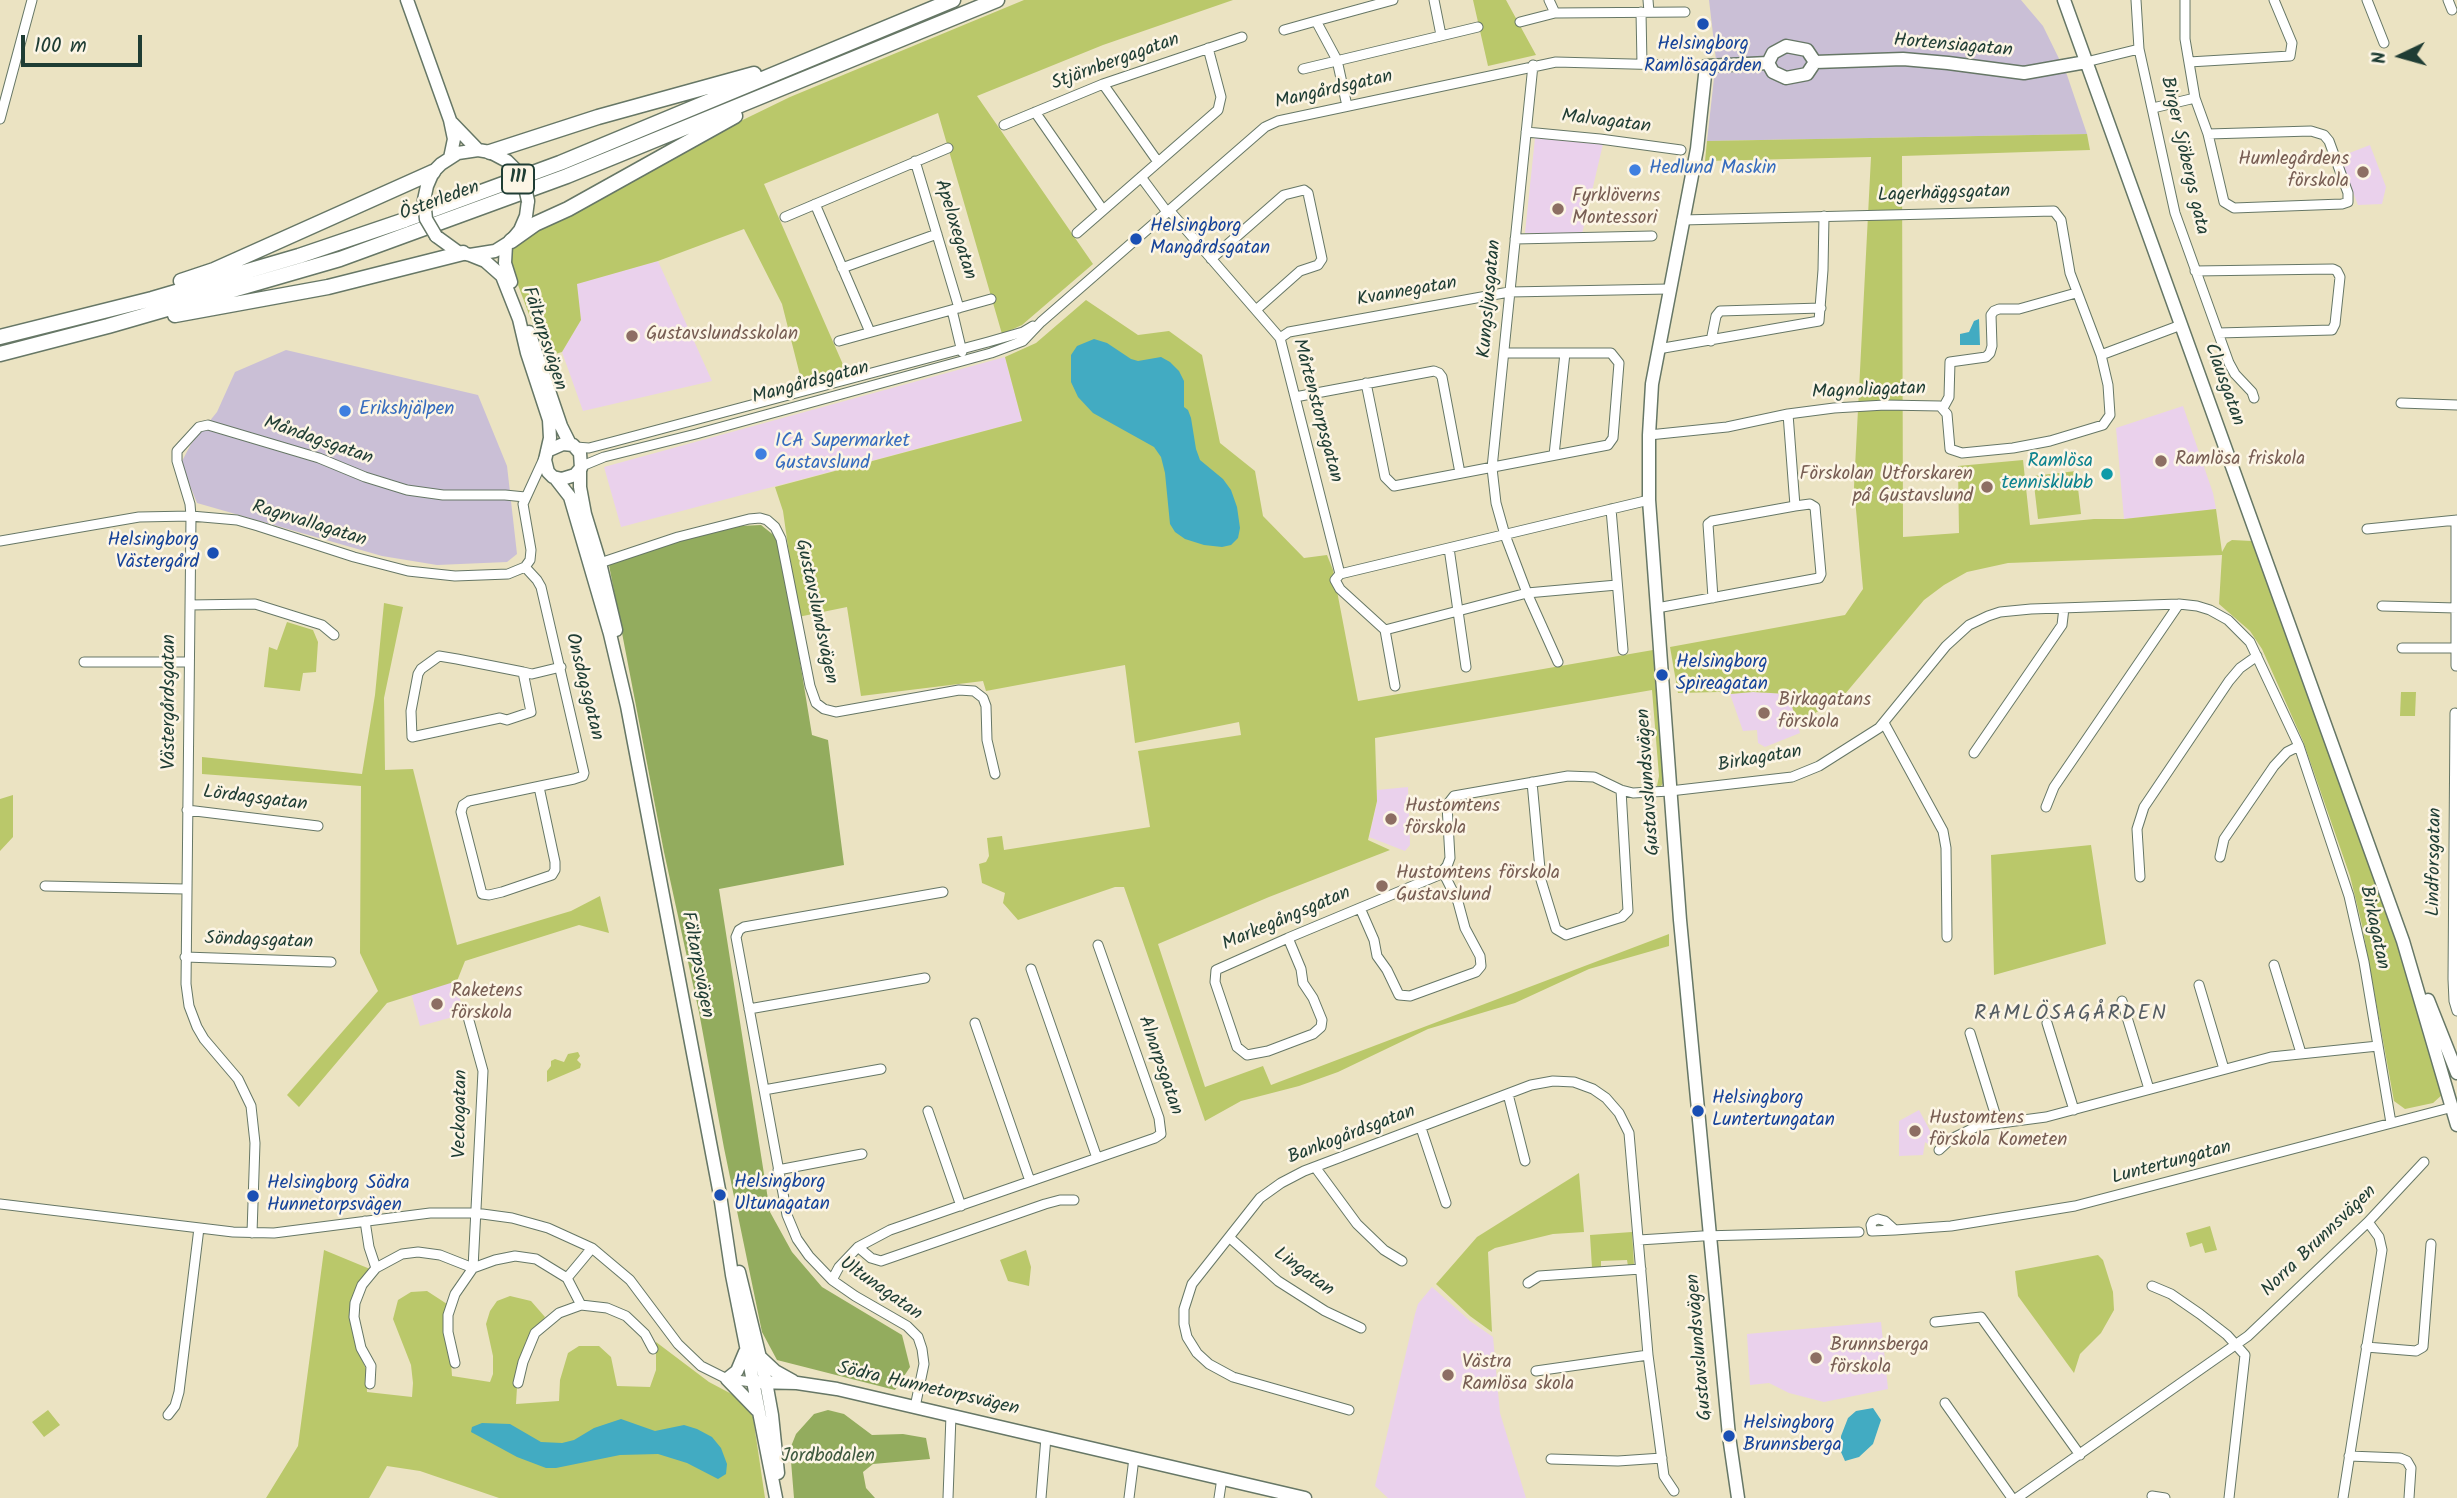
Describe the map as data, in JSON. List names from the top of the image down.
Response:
{
  "streets": {
    "main road": [
      "Hortensiagatan",
      "111",
      "Österleden",
      "Fältarpsvägen",
      "Clausgatan",
      "Gustavslundsvägen",
      "Södra Hunnetorpsvägen"
    ],
    "street": [
      "Stjärnbergagatan",
      "Mangårdsgatan",
      "Malvagatan",
      "Birger Sjöbergs gata",
      "Lagerhäggsgatan",
      "Apeloxegatan",
      "Kvannegatan",
      "Kungsljusgatan",
      "Magnoliagatan",
      "Mårtenstorpsgatan",
      "Måndagsgatan",
      "Ragnvallagatan",
      "Onsdagsgatan",
      "Västergårdsgatan",
      "Birkagatan",
      "Lördagsgatan",
      "Lindforsgatan",
      "Markegångsgatan",
      "Söndagsgatan",
      "Alnarpsgatan",
      "Veckogatan",
      "Bankogårdsgatan",
      "Luntertungatan",
      "Norra Brunnsvägen",
      "Lingatan",
      "Ultunagatan"
    ]
  },
  "crossings": [
    ["Hortensiagatan", "Clausgatan"],
    ["Mangårdsgatan", "Apeloxegatan"],
    ["Mangårdsgatan", "Kungsljusgatan"],
    ["Mangårdsgatan", "Fältarpsvägen"],
    ["Mangårdsgatan", "Mårtenstorpsgatan"],
    ["Mangårdsgatan", "Gustavslundsvägen"],
    ["Malvagatan", "Kungsljusgatan"],
    ["Lagerhäggsgatan", "Magnoliagatan"],
    ["Lagerhäggsgatan", "Gustavslundsvägen"],
    ["Kvannegatan", "Kungsljusgatan"],
    ["Kvannegatan", "Mårtenstorpsgatan"],
    ["Kvannegatan", "Gustavslundsvägen"],
    ["Fältarpsvägen", "Gustavslundsvägen"],
    ["Fältarpsvägen", "Södra Hunnetorpsvägen"],
    ["Clausgatan", "Luntertungatan"],
    ["Magnoliagatan", "Gustavslundsvägen"],
    ["Måndagsgatan", "Ragnvallagatan"],
    ["Måndagsgatan", "Västergårdsgatan"],
    ["Ragnvallagatan", "Onsdagsgatan"],
    ["Ragnvallagatan", "Västergårdsgatan"],
    ["Gustavslundsvägen", "Birkagatan"],
    ["Västergårdsgatan", "Lördagsgatan"],
    ["Västergårdsgatan", "Söndagsgatan"],
    ["Västergårdsgatan", "Södra Hunnetorpsvägen"],
    ["Birkagatan", "Luntertungatan"],
    ["Alnarpsgatan", "Ultunagatan"],
    ["Veckogatan", "Södra Hunnetorpsvägen"],
    ["Bankogårdsgatan", "Lingatan"],
    ["Ultunagatan", "Södra Hunnetorpsvägen"]
  ],
  "districts": ["RAMLÖSAGÅRDEN"],
  "parks": ["Jordbodalen"],
  "places": [
    "Helsingborg Ramlösagården",
    "Hedlund Maskin",
    "Humlegårdens förskola",
    "Fyrklöverns Montessori",
    "Helsingborg Mangårdsgatan",
    "Gustavslundsskolan",
    "Erikshjälpen",
    "ICA Supermarket Gustavslund",
    "Ramlösa friskola",
    "Ramlösa tennisklubb",
    "Förskolan Utforskaren på Gustavslund",
    "Helsingborg Västergård",
    "Helsingborg Spireagatan",
    "Birkagatans förskola",
    "Hustomtens förskola",
    "Hustomtens förskola Gustavslund",
    "Raketens förskola",
    "Helsingborg Luntertungatan",
    "Hustomtens förskola Kometen",
    "Helsingborg Ultunagatan",
    "Helsingborg Södra Hunnetorpsvägen",
    "Brunnsberga förskola",
    "Västra Ramlösa skola",
    "Helsingborg Brunnsberga"
  ],
  "scale_bar": "100 m",
  "north": "left"
}
